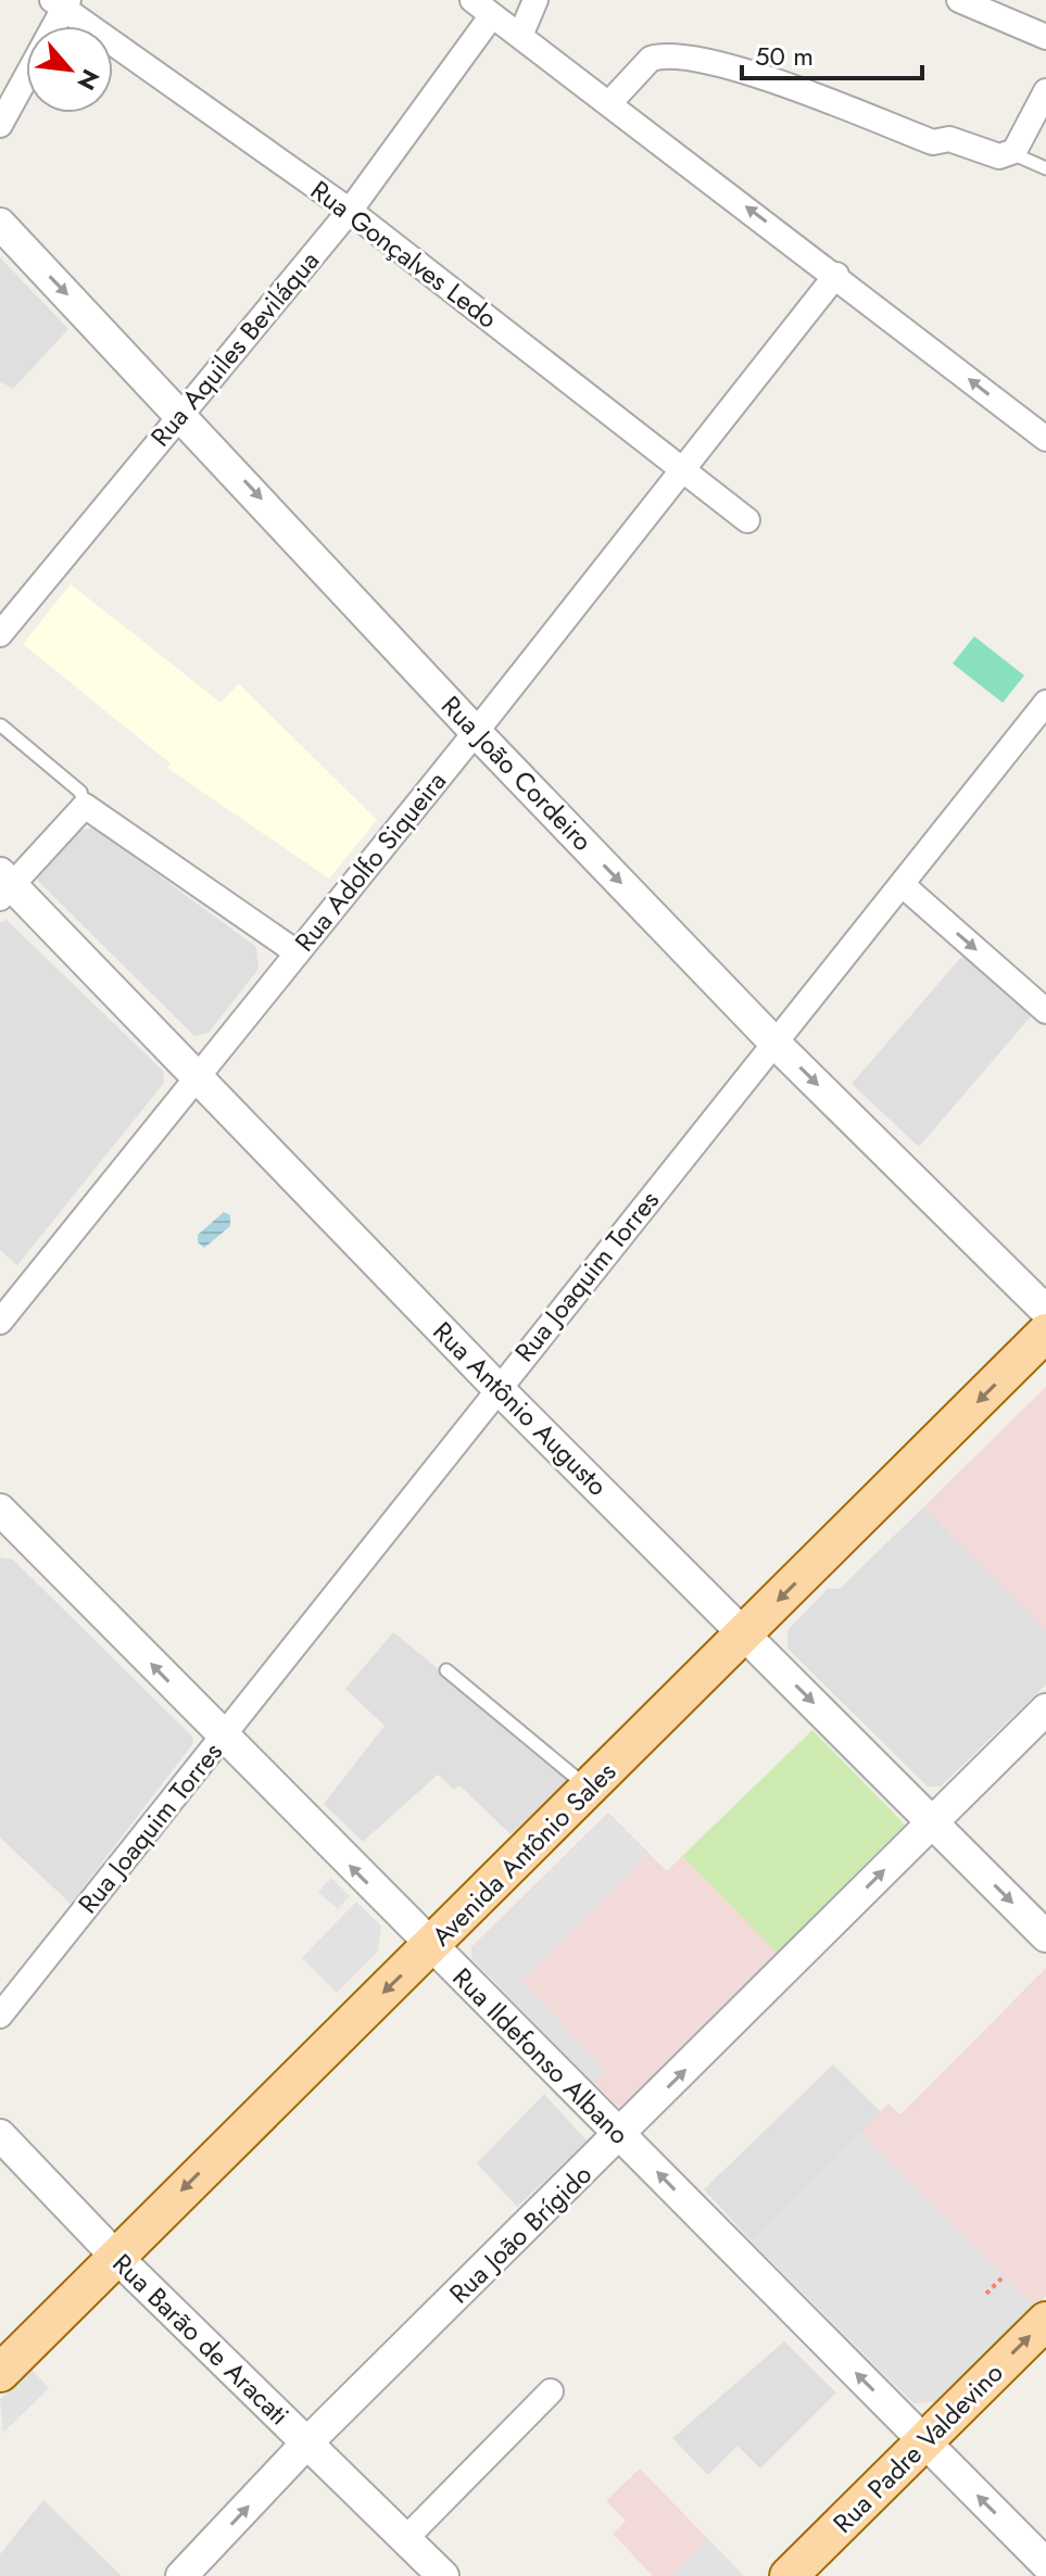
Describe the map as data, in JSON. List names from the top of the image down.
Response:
{
  "streets": {
    "main road": ["Avenida Antônio Sales", "Rua Padre Valdevino"],
    "street": [
      "Rua Gonçalves Ledo",
      "Rua Aquiles Beviláqua",
      "Rua João Cordeiro",
      "Rua Adolfo Siqueira",
      "Rua Joaquim Torres",
      "Rua Antônio Augusto",
      "Rua Ildefonso Albano",
      "Rua João Brígido",
      "Rua Barão de Aracati"
    ]
  },
  "crossings": [
    ["Rua Gonçalves Ledo", "Rua Aquiles Beviláqua"],
    ["Rua Gonçalves Ledo", "Rua Adolfo Siqueira"],
    ["Rua Aquiles Beviláqua", "Rua João Cordeiro"],
    ["Rua João Cordeiro", "Rua Adolfo Siqueira"],
    ["Rua João Cordeiro", "Rua Joaquim Torres"],
    ["Rua Adolfo Siqueira", "Rua Antônio Augusto"],
    ["Rua Joaquim Torres", "Rua Antônio Augusto"],
    ["Rua Joaquim Torres", "Rua Ildefonso Albano"],
    ["Rua Antônio Augusto", "Avenida Antônio Sales"],
    ["Rua Antônio Augusto", "Rua João Brígido"],
    ["Avenida Antônio Sales", "Rua Ildefonso Albano"],
    ["Avenida Antônio Sales", "Rua Barão de Aracati"],
    ["Rua Ildefonso Albano", "Rua João Brígido"],
    ["Rua Ildefonso Albano", "Rua Padre Valdevino"],
    ["Rua João Brígido", "Rua Barão de Aracati"]
  ],
  "one_way": [
    "Rua João Cordeiro",
    "Avenida Antônio Sales",
    "Rua Ildefonso Albano",
    "Rua João Brígido",
    "Rua Padre Valdevino"
  ],
  "scale_bar": "50 m",
  "north": "bottom right"
}
